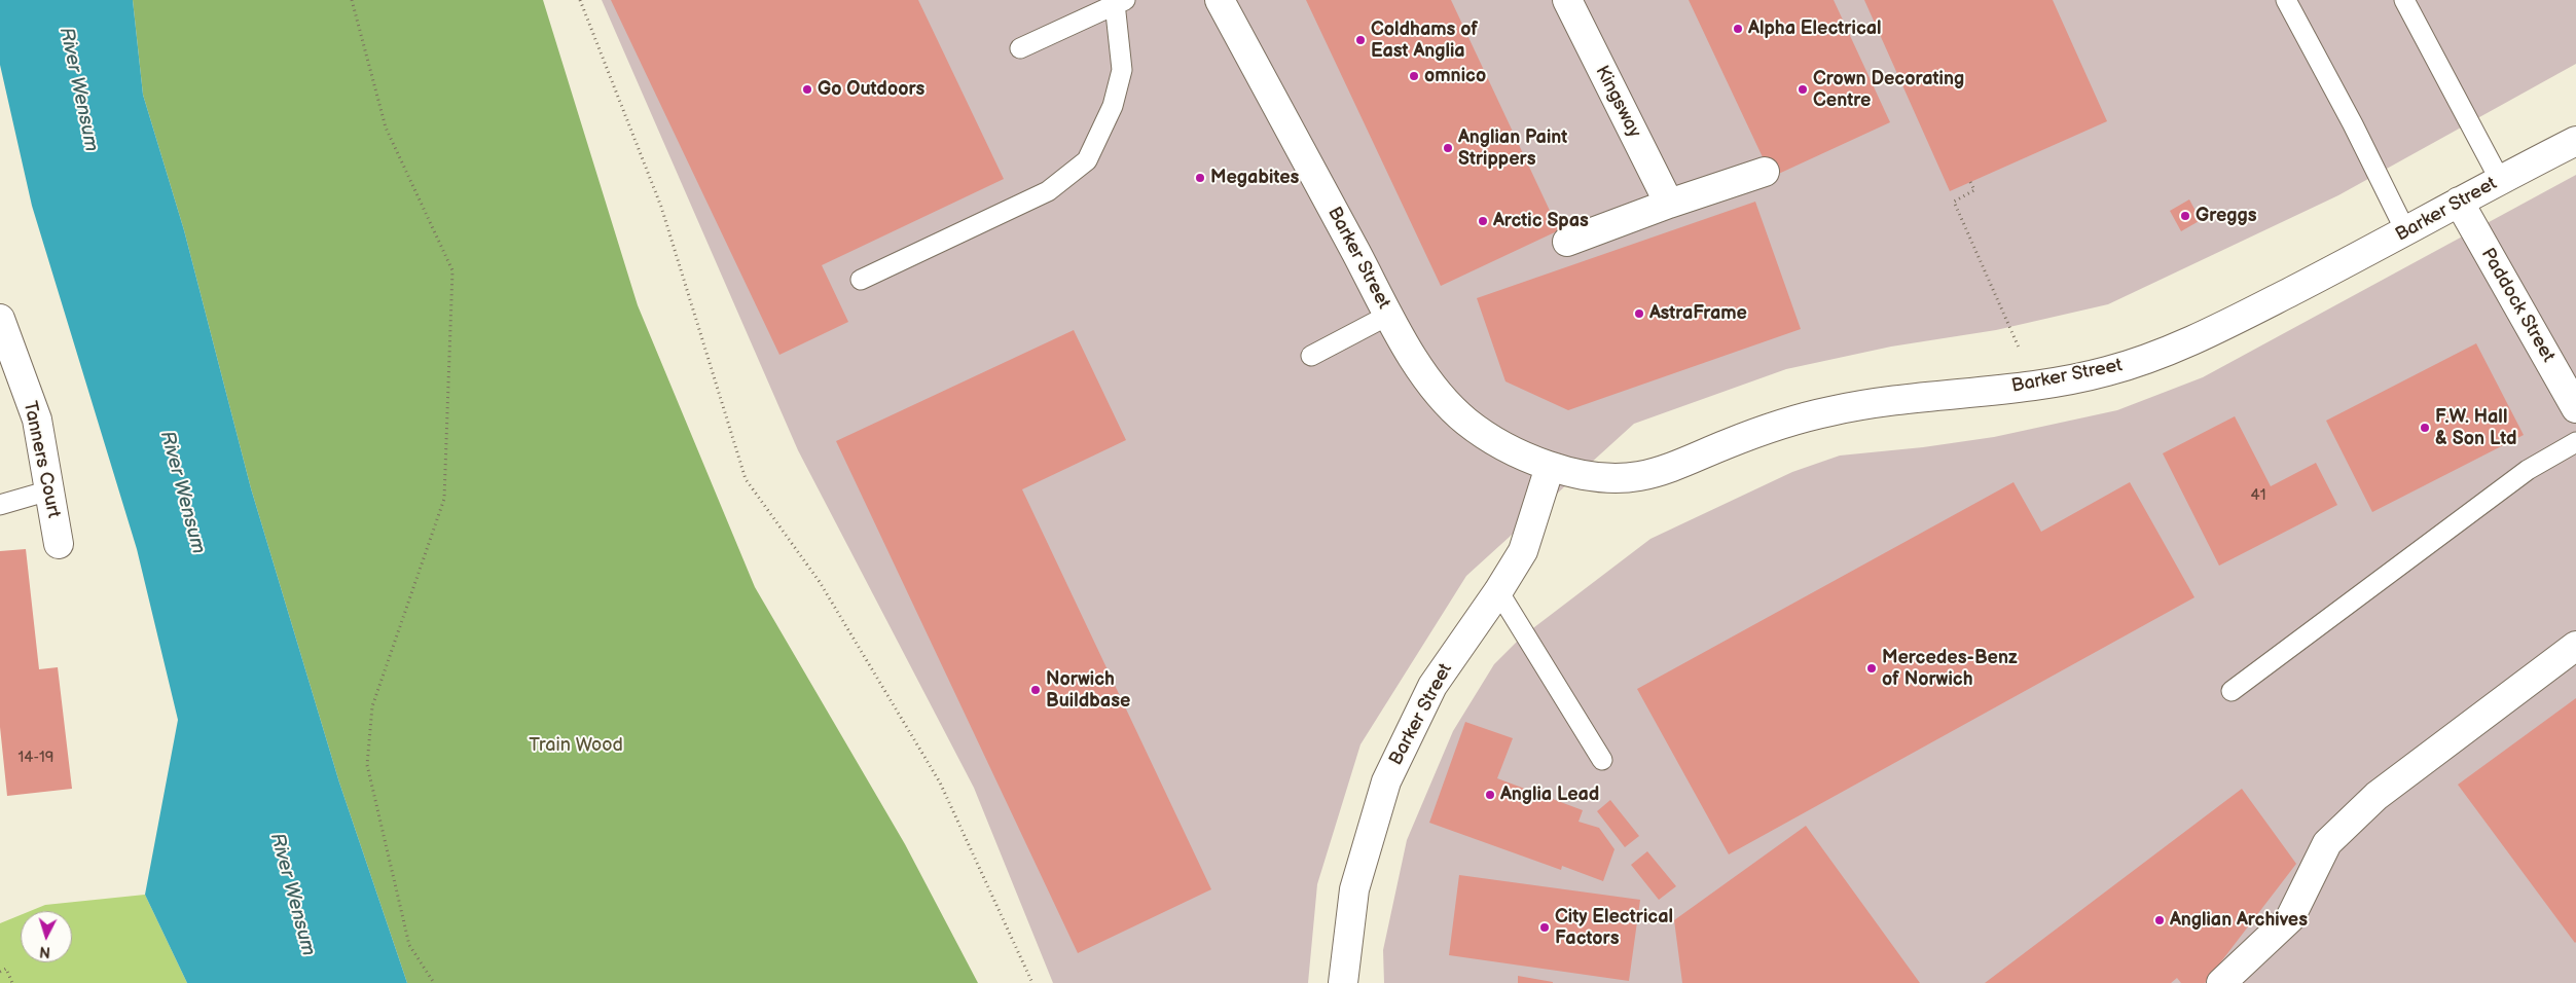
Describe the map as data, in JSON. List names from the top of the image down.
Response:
{
  "streets": {
    "street": [
      "Kingsway",
      "Barker Street",
      "Paddock Street",
      "Tanners Court"
    ]
  },
  "crossings": [
    ["Barker Street", "Paddock Street"]
  ],
  "water": ["River Wensum"],
  "parks": ["Train Wood"],
  "places": [
    "Alpha Electrical",
    "Coldhams of East Anglia",
    "omnico",
    "Go Outdoors",
    "Crown Decorating Centre",
    "Anglian Paint Strippers",
    "Megabites",
    "Greggs",
    "Arctic Spas",
    "AstraFrame",
    "F.W. Hall & Son Ltd",
    "Mercedes-Benz of Norwich",
    "Norwich Buildbase",
    "Anglia Lead",
    "Anglian Archives",
    "City Electrical Factors"
  ],
  "house_numbers": ["41", "14-19"],
  "north": "bottom"
}
